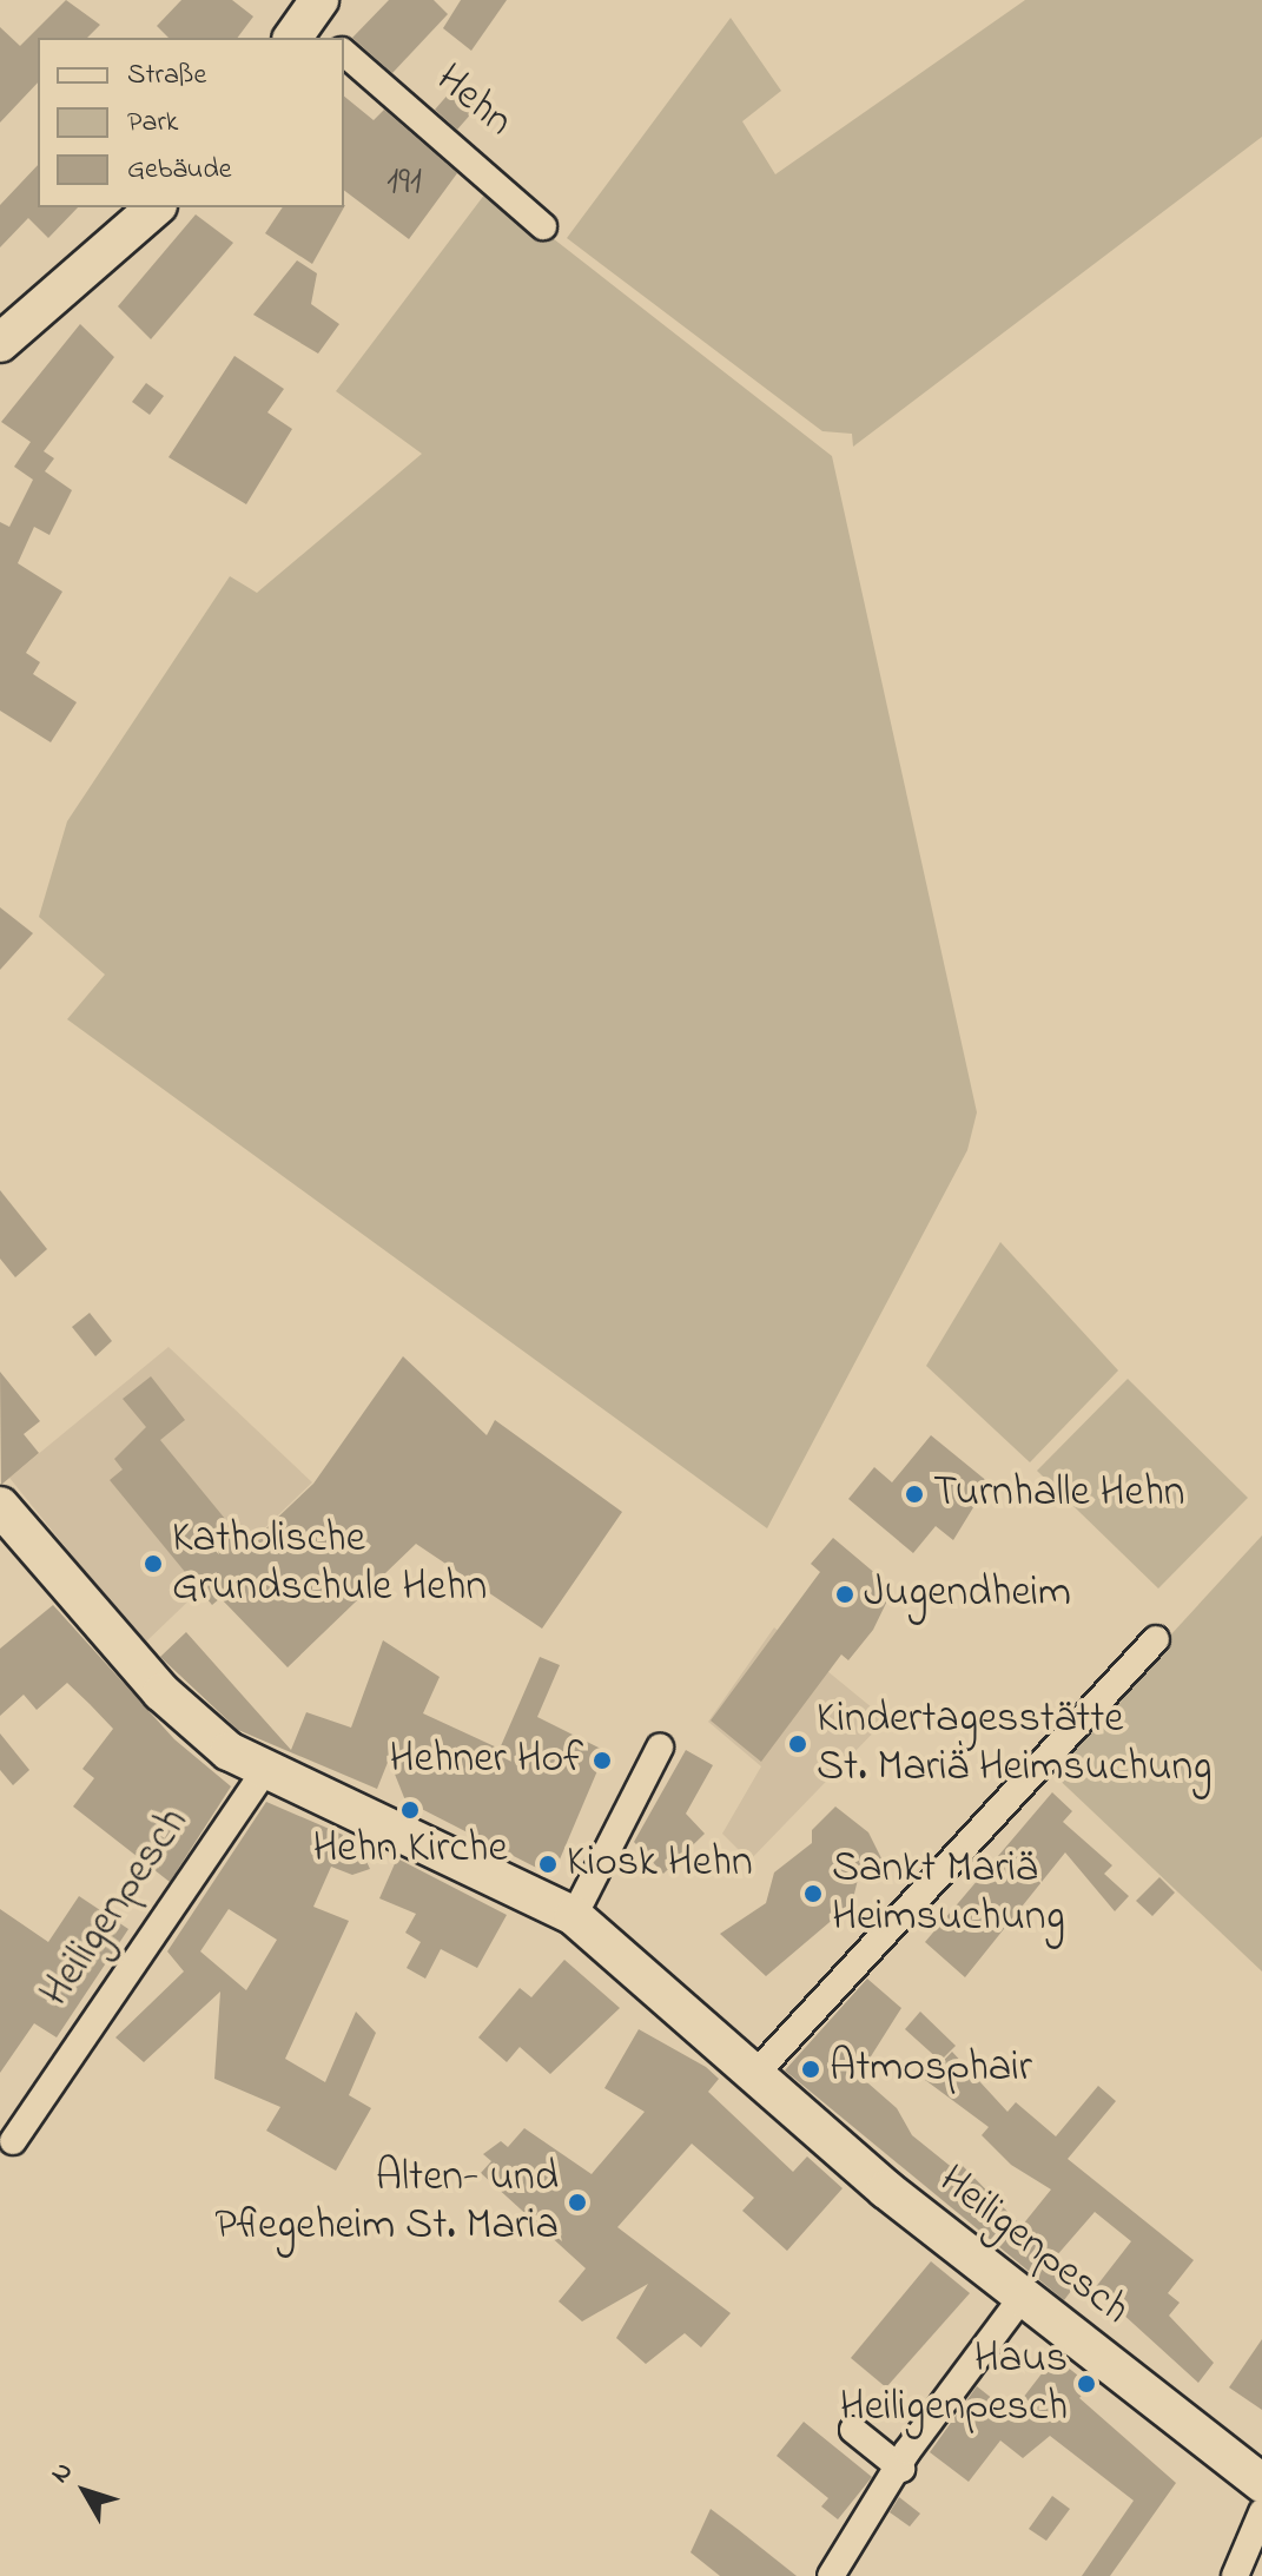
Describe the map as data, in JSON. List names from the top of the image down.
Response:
{
  "streets": {
    "street": ["Hehn", "Heiligenpesch"]
  },
  "places": [
    "Turnhalle Hehn",
    "Katholische Grundschule Hehn",
    "Jugendheim",
    "Kindertagesstätte St. Mariä Heimsuchung",
    "Hehner Hof",
    "Hehn Kirche",
    "Kiosk Hehn",
    "Sankt Mariä Heimsuchung",
    "Atmosphair",
    "Alten- und Pflegeheim St. Maria",
    "Haus Heiligenpesch"
  ],
  "house_numbers": ["191"],
  "legend": ["Straße", "Park", "Gebäude"],
  "north": "top left"
}
